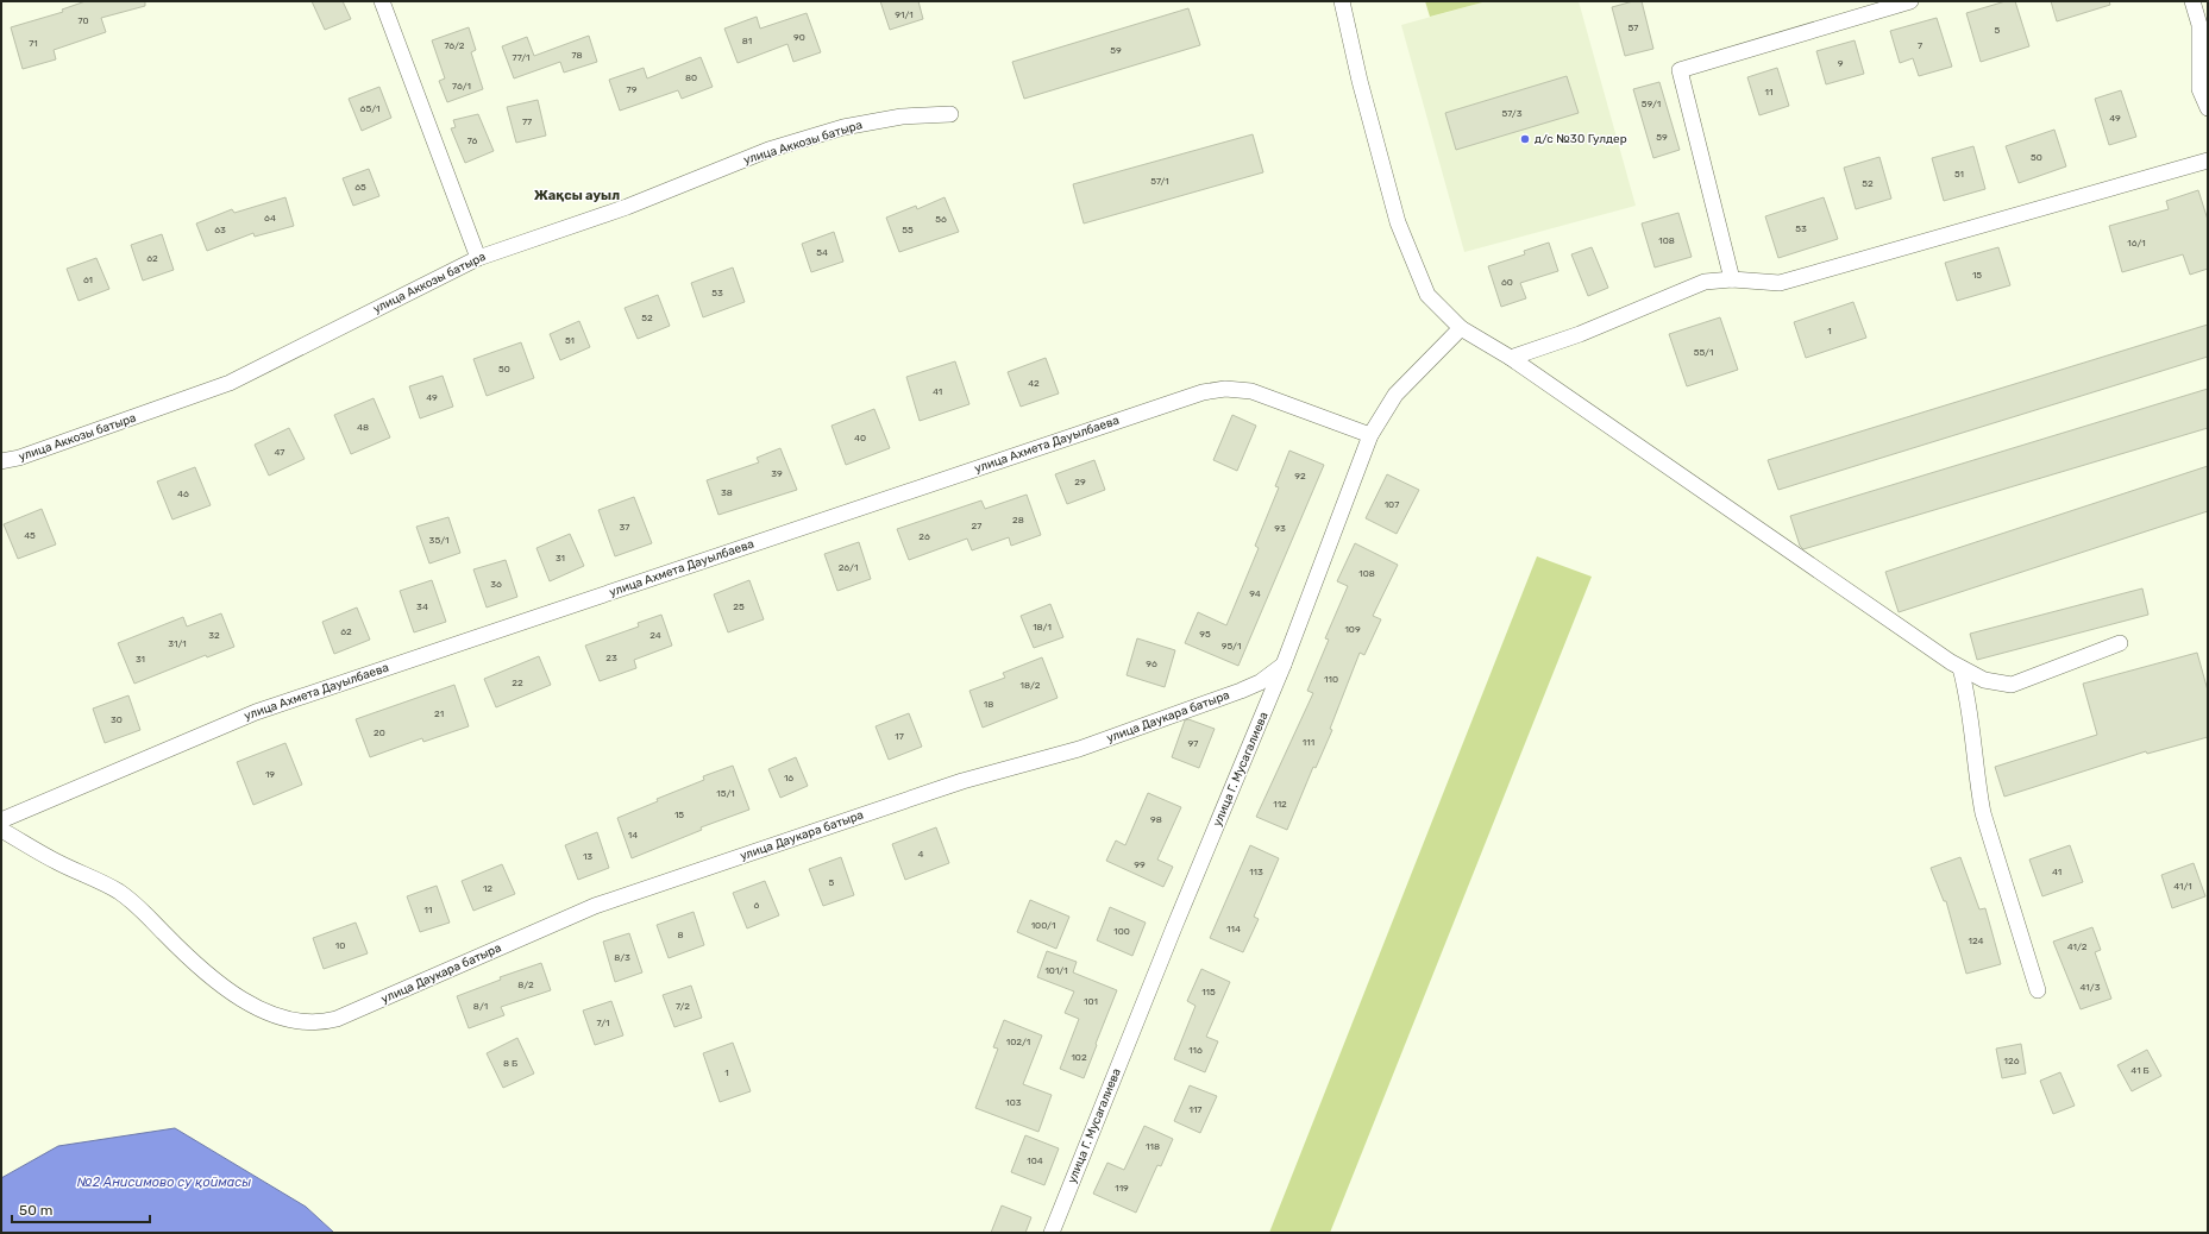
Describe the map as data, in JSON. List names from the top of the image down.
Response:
{
  "streets": {
    "street": [
      "улица Аккозы батыра",
      "улица Ахмета Дауылбаева",
      "улица Даукара батыра",
      "улица Г. Мусагалиева"
    ]
  },
  "crossings": [
    ["улица Ахмета Дауылбаева", "улица Г. Мусагалиева"],
    ["улица Даукара батыра", "улица Г. Мусагалиева"]
  ],
  "districts": ["Жақсы ауыл"],
  "water": ["№2 Анисимово су қоймасы"],
  "places": ["д/с №30 Гулдер"],
  "house_numbers": [
    "91/1",
    "70",
    "57",
    "5",
    "90",
    "81",
    "71",
    "76/2",
    "7",
    "59",
    "78",
    "77/1",
    "9",
    "80",
    "76/1",
    "79",
    "11",
    "59/1",
    "65/1",
    "57/3",
    "49",
    "77",
    "59",
    "76",
    "50",
    "51",
    "57/1",
    "52",
    "65",
    "64",
    "56",
    "53",
    "63",
    "55",
    "108",
    "16/1",
    "54",
    "62",
    "15",
    "61",
    "60",
    "53",
    "52",
    "1",
    "51",
    "55/1",
    "50",
    "42",
    "41",
    "49",
    "48",
    "40",
    "47",
    "39",
    "92",
    "29",
    "38",
    "46",
    "107",
    "28",
    "27",
    "37",
    "93",
    "45",
    "26",
    "35/1",
    "31",
    "26/1",
    "108",
    "36",
    "94",
    "34",
    "25",
    "18/1",
    "109",
    "62",
    "95",
    "32",
    "24",
    "31/1",
    "95/1",
    "23",
    "31",
    "96",
    "110",
    "22",
    "18/2",
    "18",
    "21",
    "30",
    "20",
    "17",
    "111",
    "97",
    "19",
    "16",
    "15/1",
    "112",
    "15",
    "98",
    "14",
    "4",
    "13",
    "99",
    "113",
    "41",
    "5",
    "41/1",
    "12",
    "6",
    "11",
    "100/1",
    "114",
    "100",
    "8",
    "124",
    "10",
    "41/2",
    "8/3",
    "101/1",
    "8/2",
    "41/3",
    "115",
    "101",
    "8/1",
    "7/2",
    "7/1",
    "102/1",
    "116",
    "102",
    "126",
    "8 Б",
    "41 Б",
    "1",
    "103",
    "117",
    "118",
    "104",
    "119"
  ],
  "scale_bar": "50 m"
}
